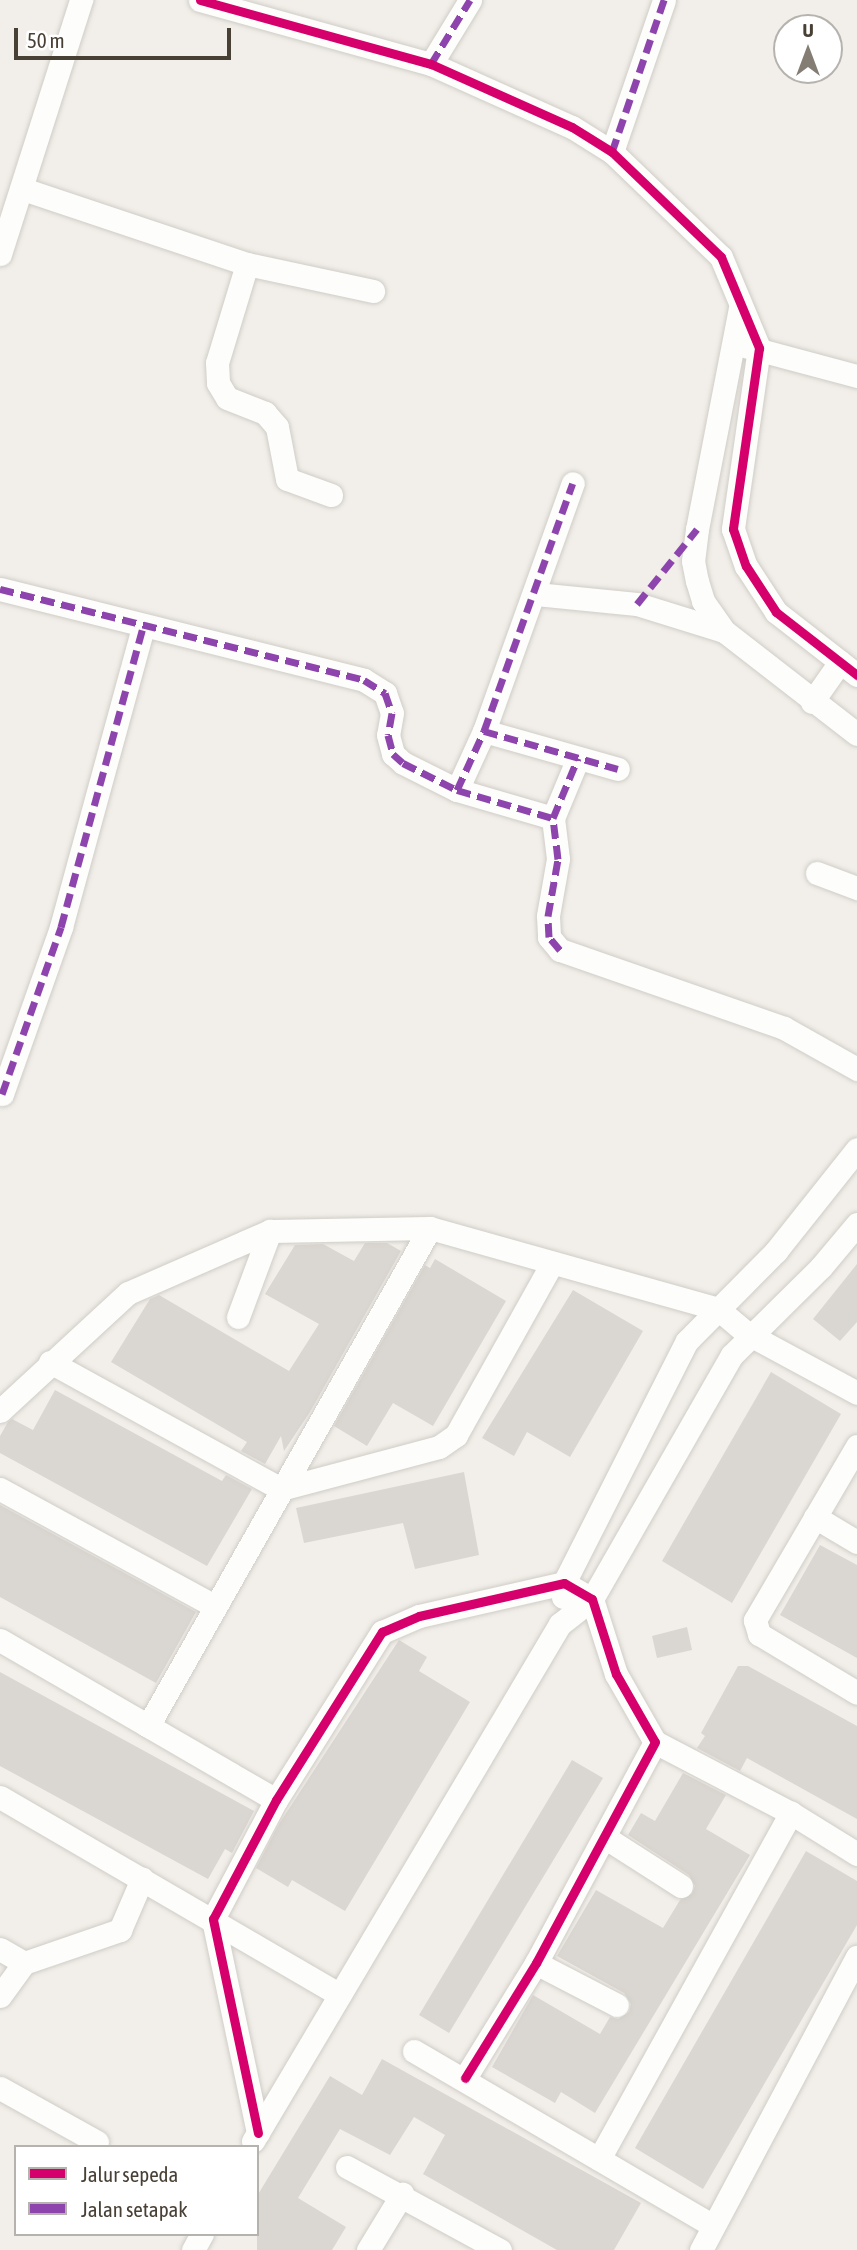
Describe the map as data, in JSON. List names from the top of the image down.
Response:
{
  "legend": ["Jalur sepeda", "Jalan setapak"],
  "scale_bar": "50 m",
  "north": "top"
}
